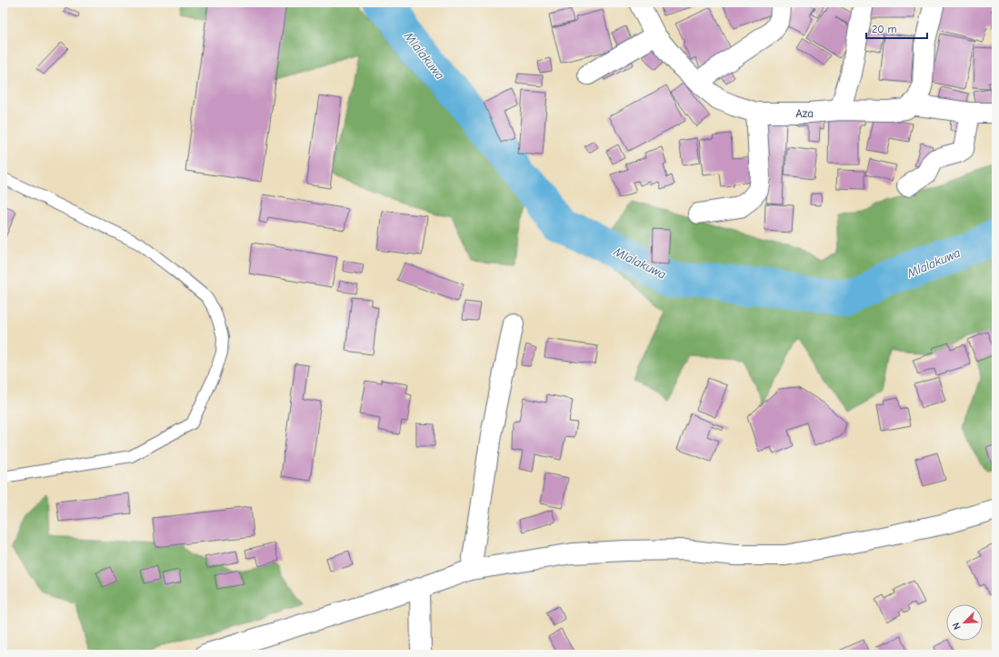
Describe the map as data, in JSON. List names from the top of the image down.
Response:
{
  "streets": {
    "street": ["Aza"]
  },
  "water": ["Mlalakuwa"],
  "scale_bar": "20 m",
  "north": "bottom left"
}
